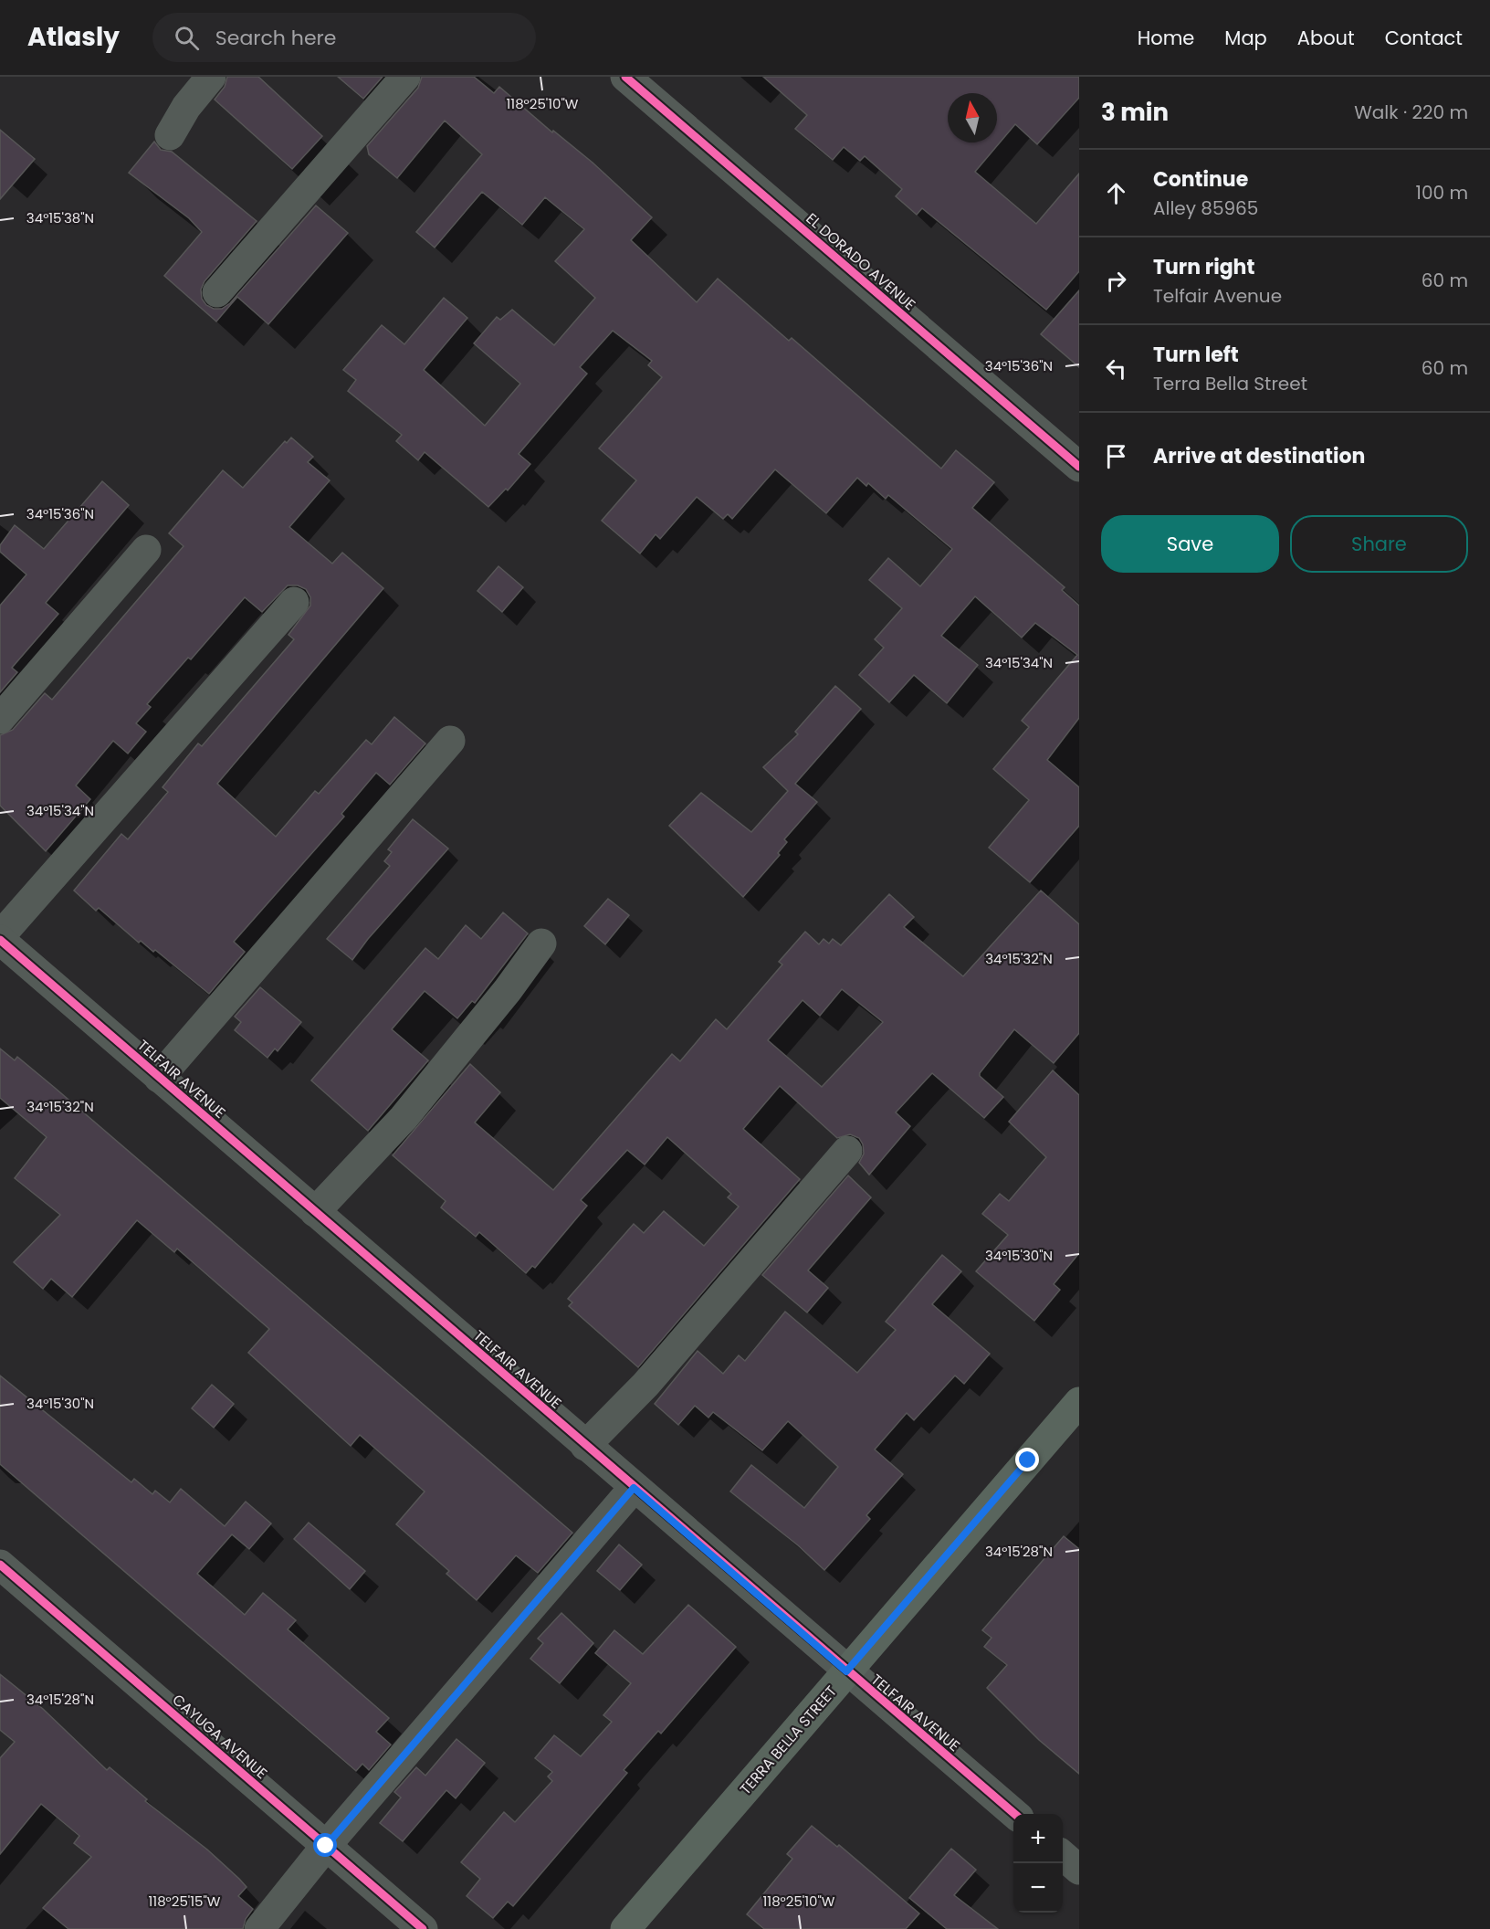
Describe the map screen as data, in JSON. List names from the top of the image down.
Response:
{
  "streets": {
    "main road": ["TERRA BELLA STREET"],
    "street": ["EL DORADO AVENUE", "TELFAIR AVENUE", "CAYUGA AVENUE"]
  },
  "crossings": [
    ["TELFAIR AVENUE", "TERRA BELLA STREET"]
  ],
  "north": "top",
  "page": {
    "header": "Atlasly",
    "search": "Search here",
    "nav": [
      "Home",
      "Map",
      "About",
      "Contact"
    ],
    "heading": ["3 min", "Walk · 220 m"],
    "list": [
      ["Continue", "Alley 85965", "100 m"],
      ["Turn right", "Telfair Avenue", "60 m"],
      ["Turn left", "Terra Bella Street", "60 m"],
      "Arrive at destination"
    ],
    "buttons": ["Save", "Share"],
    "map_buttons": ["+", "−"]
  },
  "coordinates": [
    "118°25'10\"W",
    "34°15'38\"N",
    "34°15'36\"N",
    "34°15'34\"N",
    "34°15'32\"N",
    "34°15'30\"N",
    "34°15'28\"N",
    "118°25'15\"W"
  ]
}
